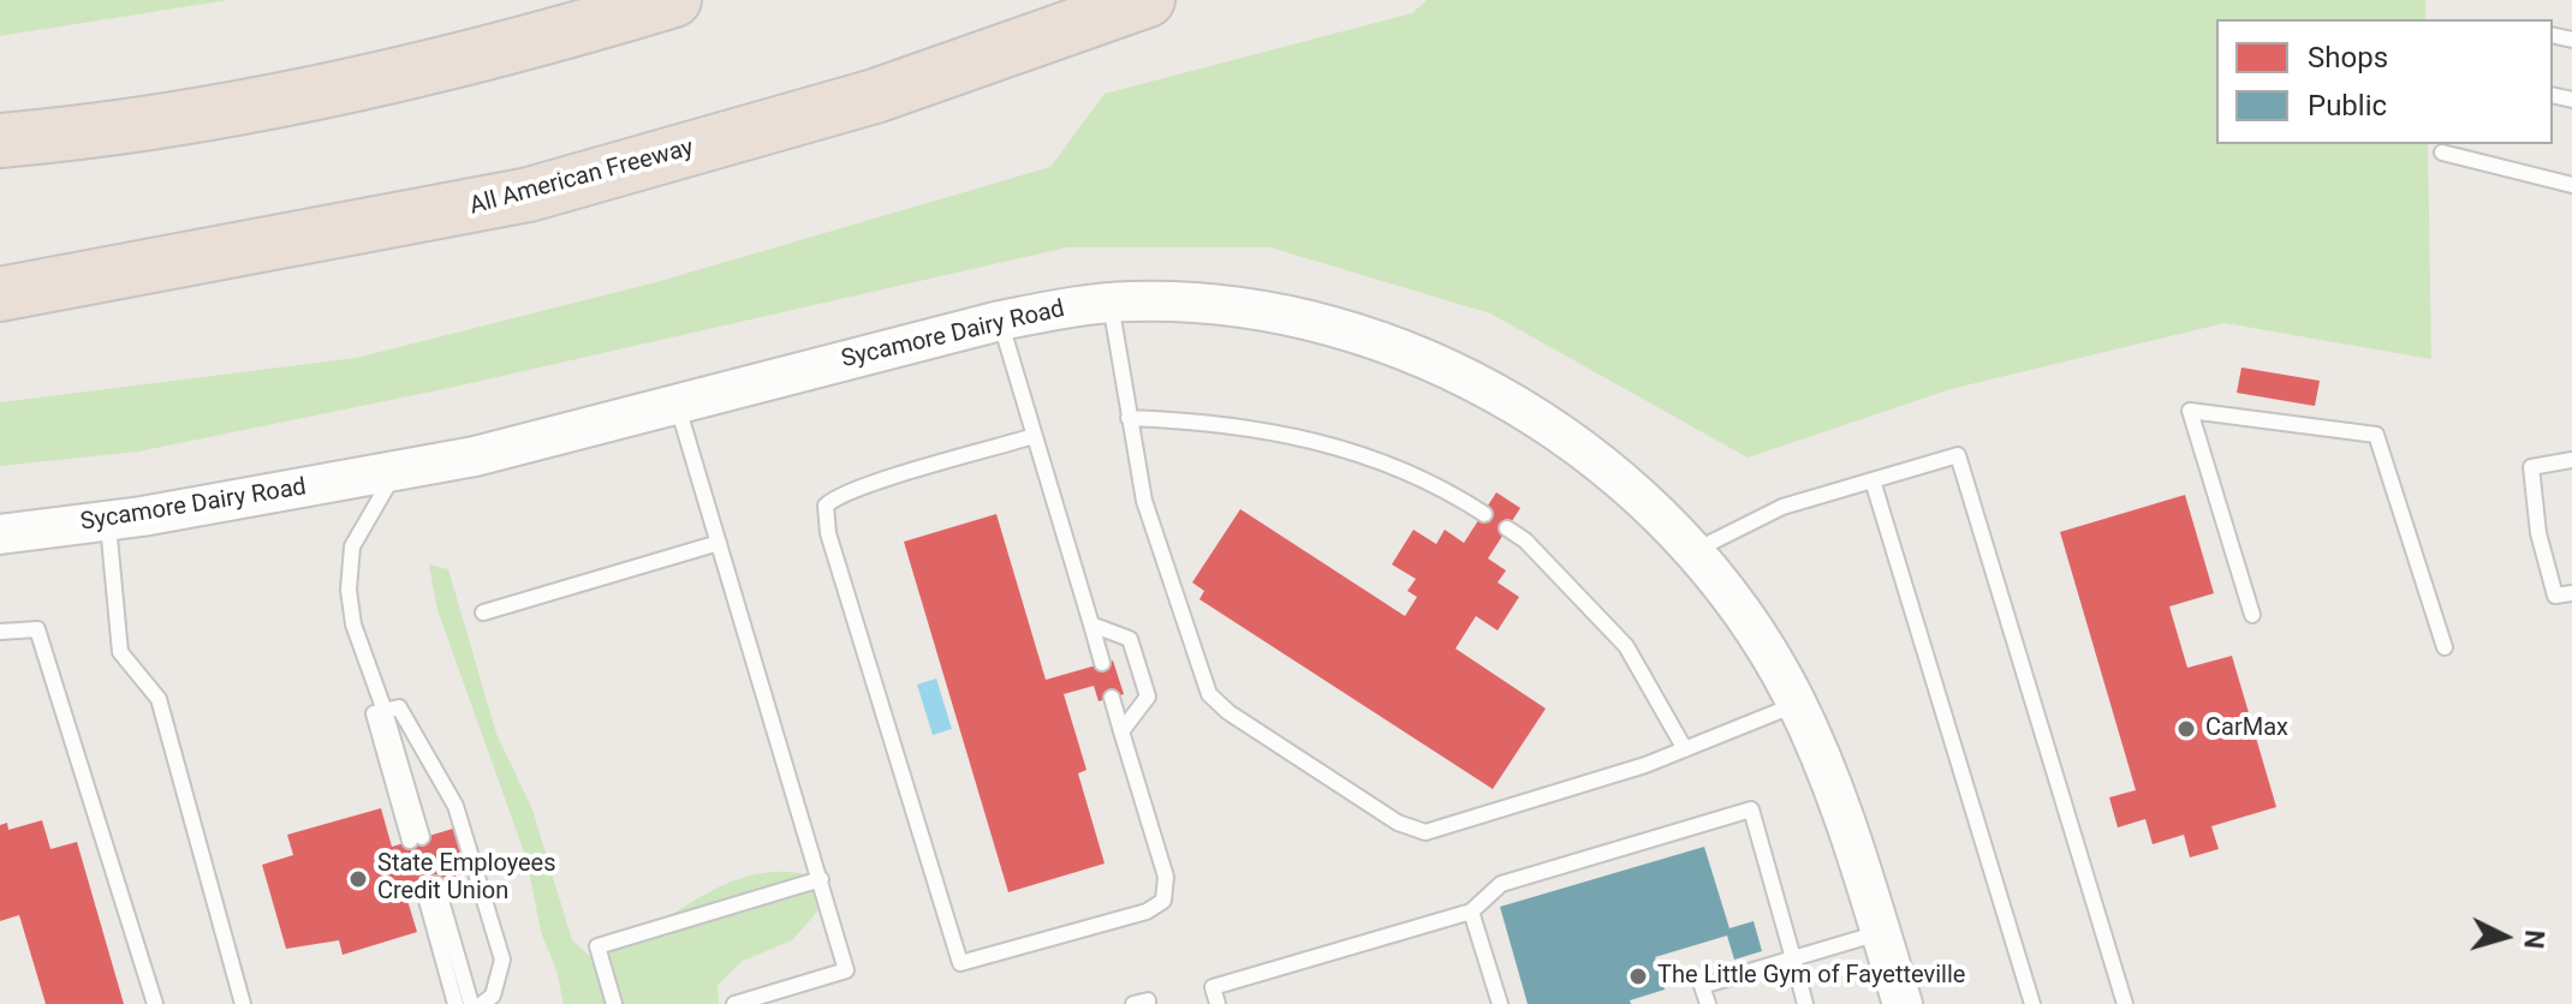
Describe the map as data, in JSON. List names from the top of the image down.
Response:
{
  "streets": {
    "highway": ["All American Freeway"],
    "street": ["Sycamore Dairy Road"]
  },
  "places": ["CarMax", "State Employees Credit Union", "The Little Gym of Fayetteville"],
  "legend": ["Shops", "Public"],
  "north": "right"
}
